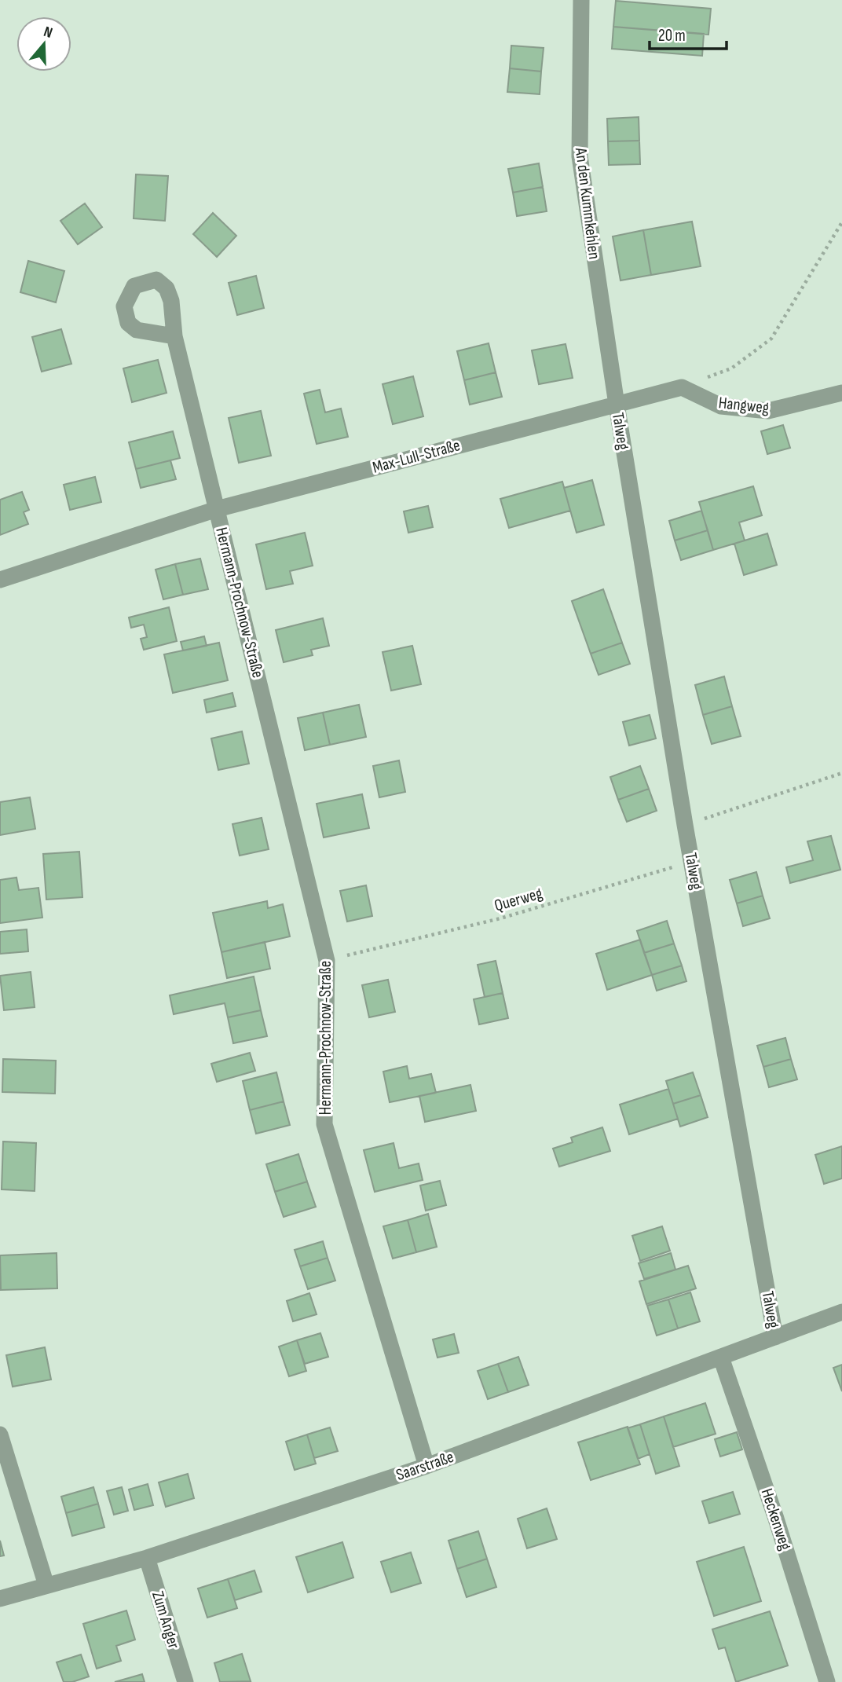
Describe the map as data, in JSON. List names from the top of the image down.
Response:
{
  "streets": {
    "street": [
      "An den Kummkehlen",
      "Hangweg",
      "Talweg",
      "Max-Lull-Straße",
      "Hermann-Prochnow-Straße",
      "Saarstraße",
      "Heckenweg",
      "Zum Anger"
    ],
    "path": ["Querweg"]
  },
  "crossings": [
    ["An den Kummkehlen", "Talweg"],
    ["An den Kummkehlen", "Max-Lull-Straße"],
    ["Talweg", "Max-Lull-Straße"],
    ["Talweg", "Querweg"],
    ["Talweg", "Saarstraße"],
    ["Max-Lull-Straße", "Hermann-Prochnow-Straße"],
    ["Hermann-Prochnow-Straße", "Saarstraße"],
    ["Saarstraße", "Heckenweg"],
    ["Saarstraße", "Zum Anger"]
  ],
  "scale_bar": "20 m",
  "north": "top"
}
